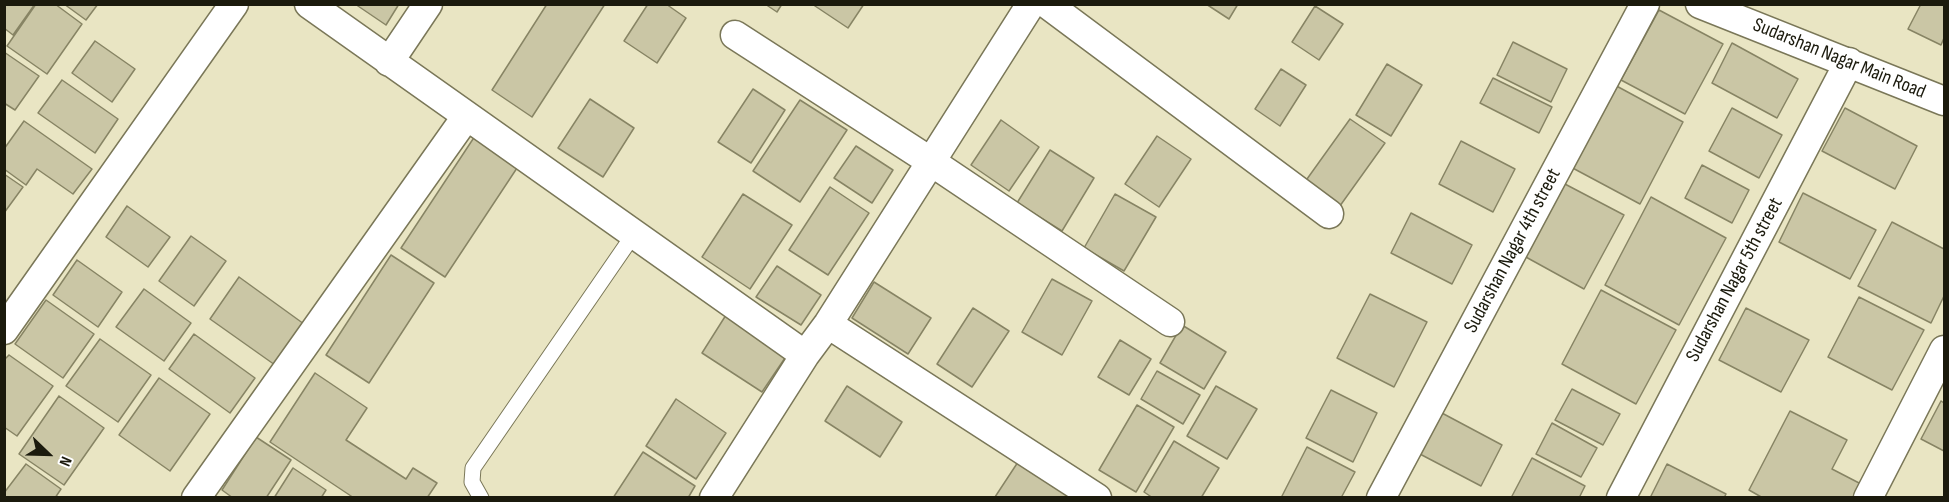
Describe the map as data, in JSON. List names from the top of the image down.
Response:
{
  "streets": {
    "street": ["Sudarshan Nagar Main Road", "Sudarshan Nagar 4th street", "Sudarshan Nagar 5th street"]
  },
  "crossings": [
    ["Sudarshan Nagar Main Road", "Sudarshan Nagar 5th street"]
  ],
  "north": "bottom right"
}
